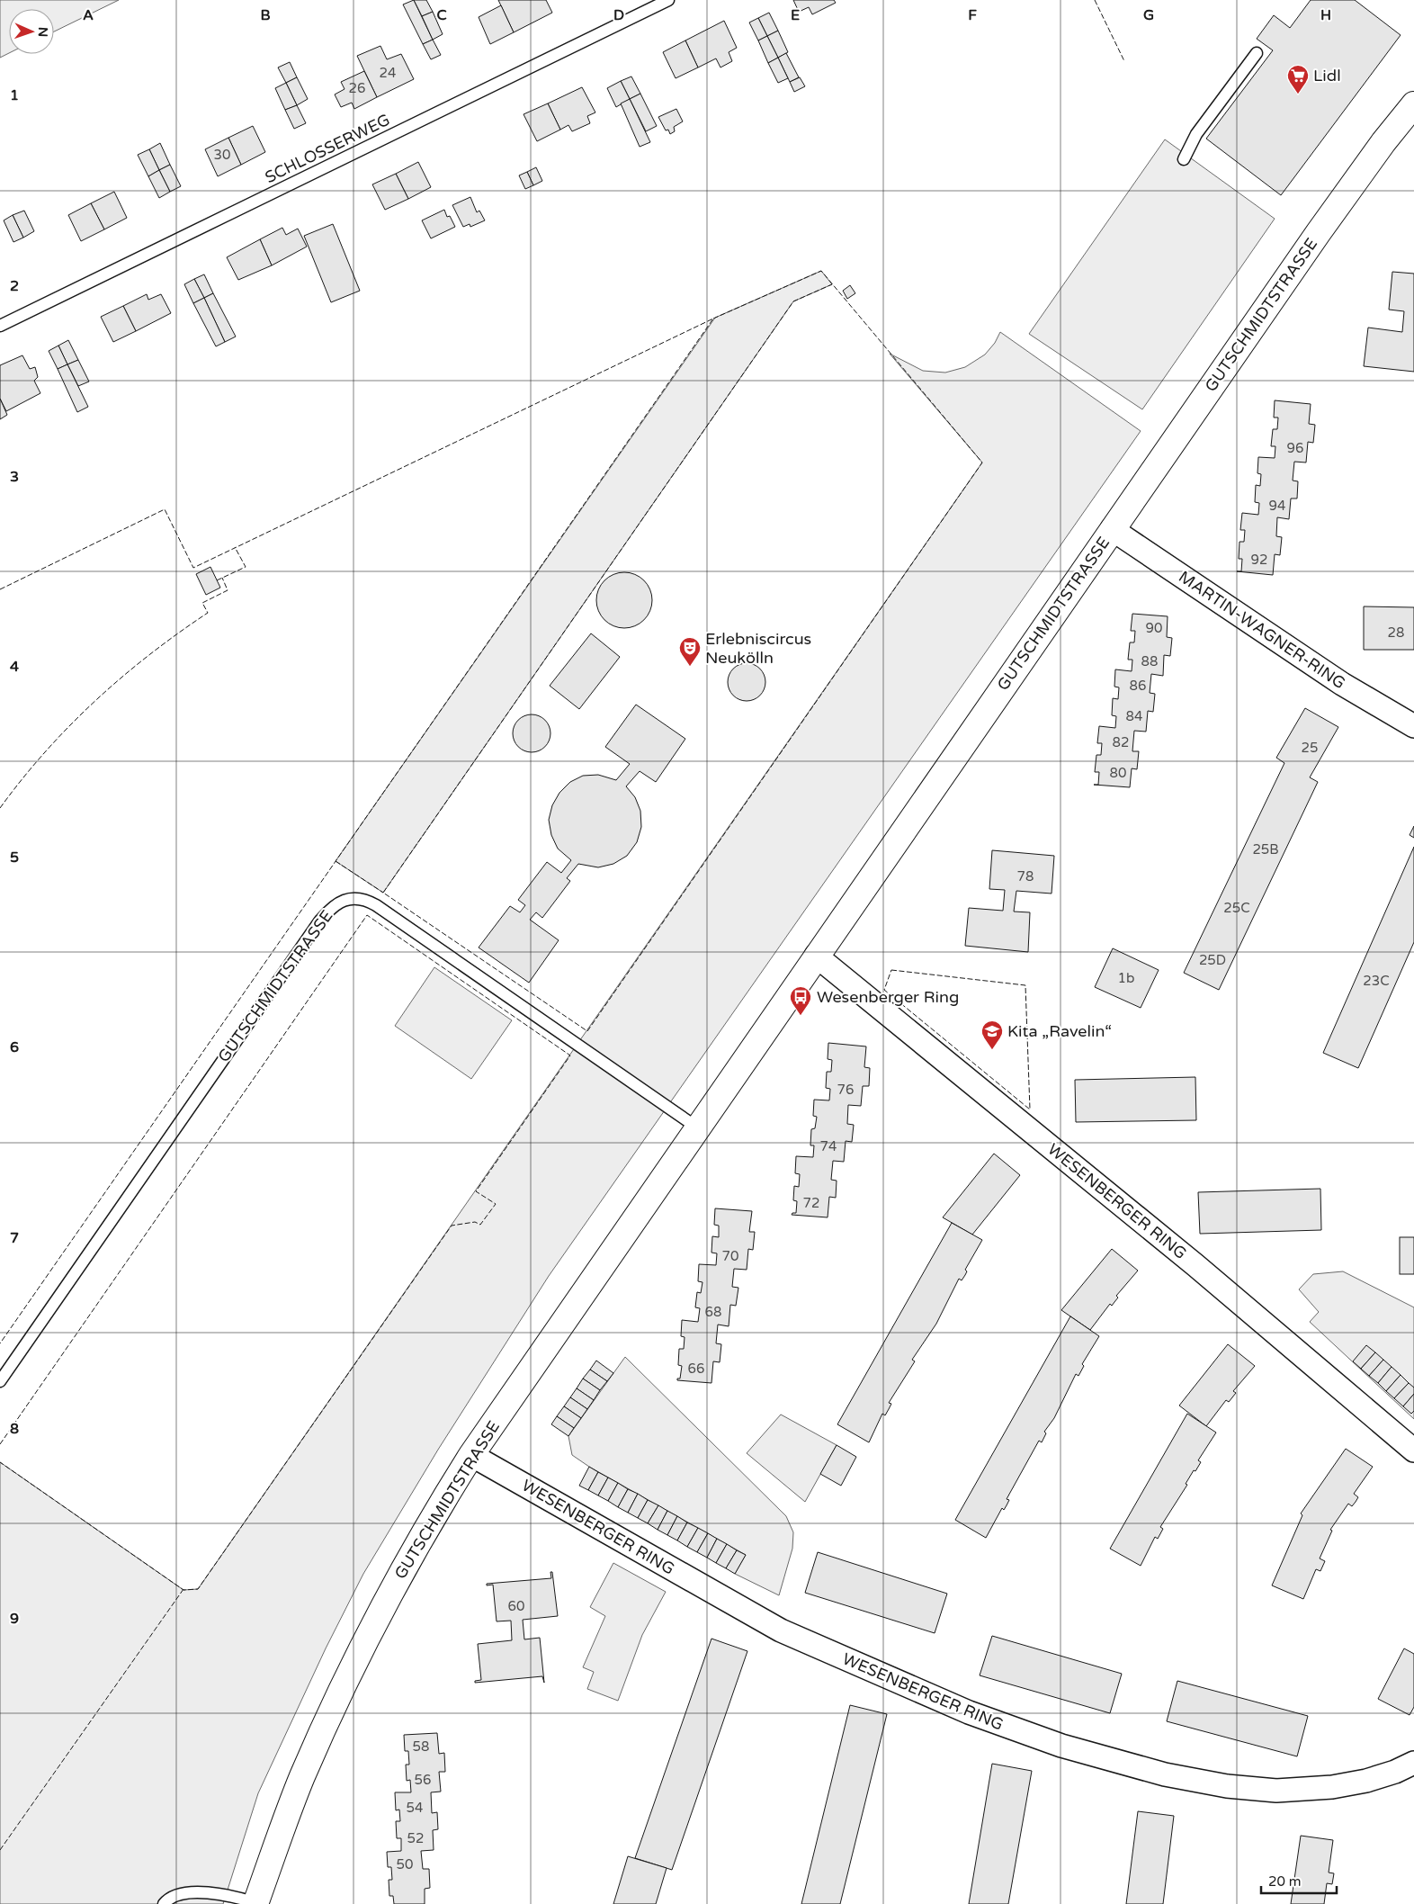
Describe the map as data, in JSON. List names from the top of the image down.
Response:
{
  "streets": {
    "street": ["GUTSCHMIDTSTRASSE", "MARTIN-WAGNER-RING", "WESENBERGER RING"],
    "lane": ["SCHLOSSERWEG"]
  },
  "crossings": [
    ["GUTSCHMIDTSTRASSE", "MARTIN-WAGNER-RING"],
    ["GUTSCHMIDTSTRASSE", "WESENBERGER RING"]
  ],
  "places": {
    "supermarket": ["Lidl"],
    "theatre": ["Erlebniscircus Neukölln"],
    "bus stop": ["Wesenberger Ring"],
    "school or university": ["Kita „Ravelin“"]
  },
  "house_numbers": [
    "24",
    "26",
    "30",
    "96",
    "94",
    "92",
    "90",
    "28",
    "88",
    "86",
    "84",
    "82",
    "25",
    "80",
    "25B",
    "78",
    "25C",
    "25D",
    "1b",
    "23C",
    "76",
    "74",
    "72",
    "70",
    "68",
    "66",
    "60",
    "58",
    "56",
    "54",
    "52",
    "50"
  ],
  "scale_bar": "20 m",
  "north": "right",
  "grid": {
    "columns": [
      "A",
      "B",
      "C",
      "D",
      "E",
      "F",
      "G",
      "H"
    ],
    "rows": [
      "1",
      "2",
      "3",
      "4",
      "5",
      "6",
      "7",
      "8",
      "9"
    ]
  }
}
